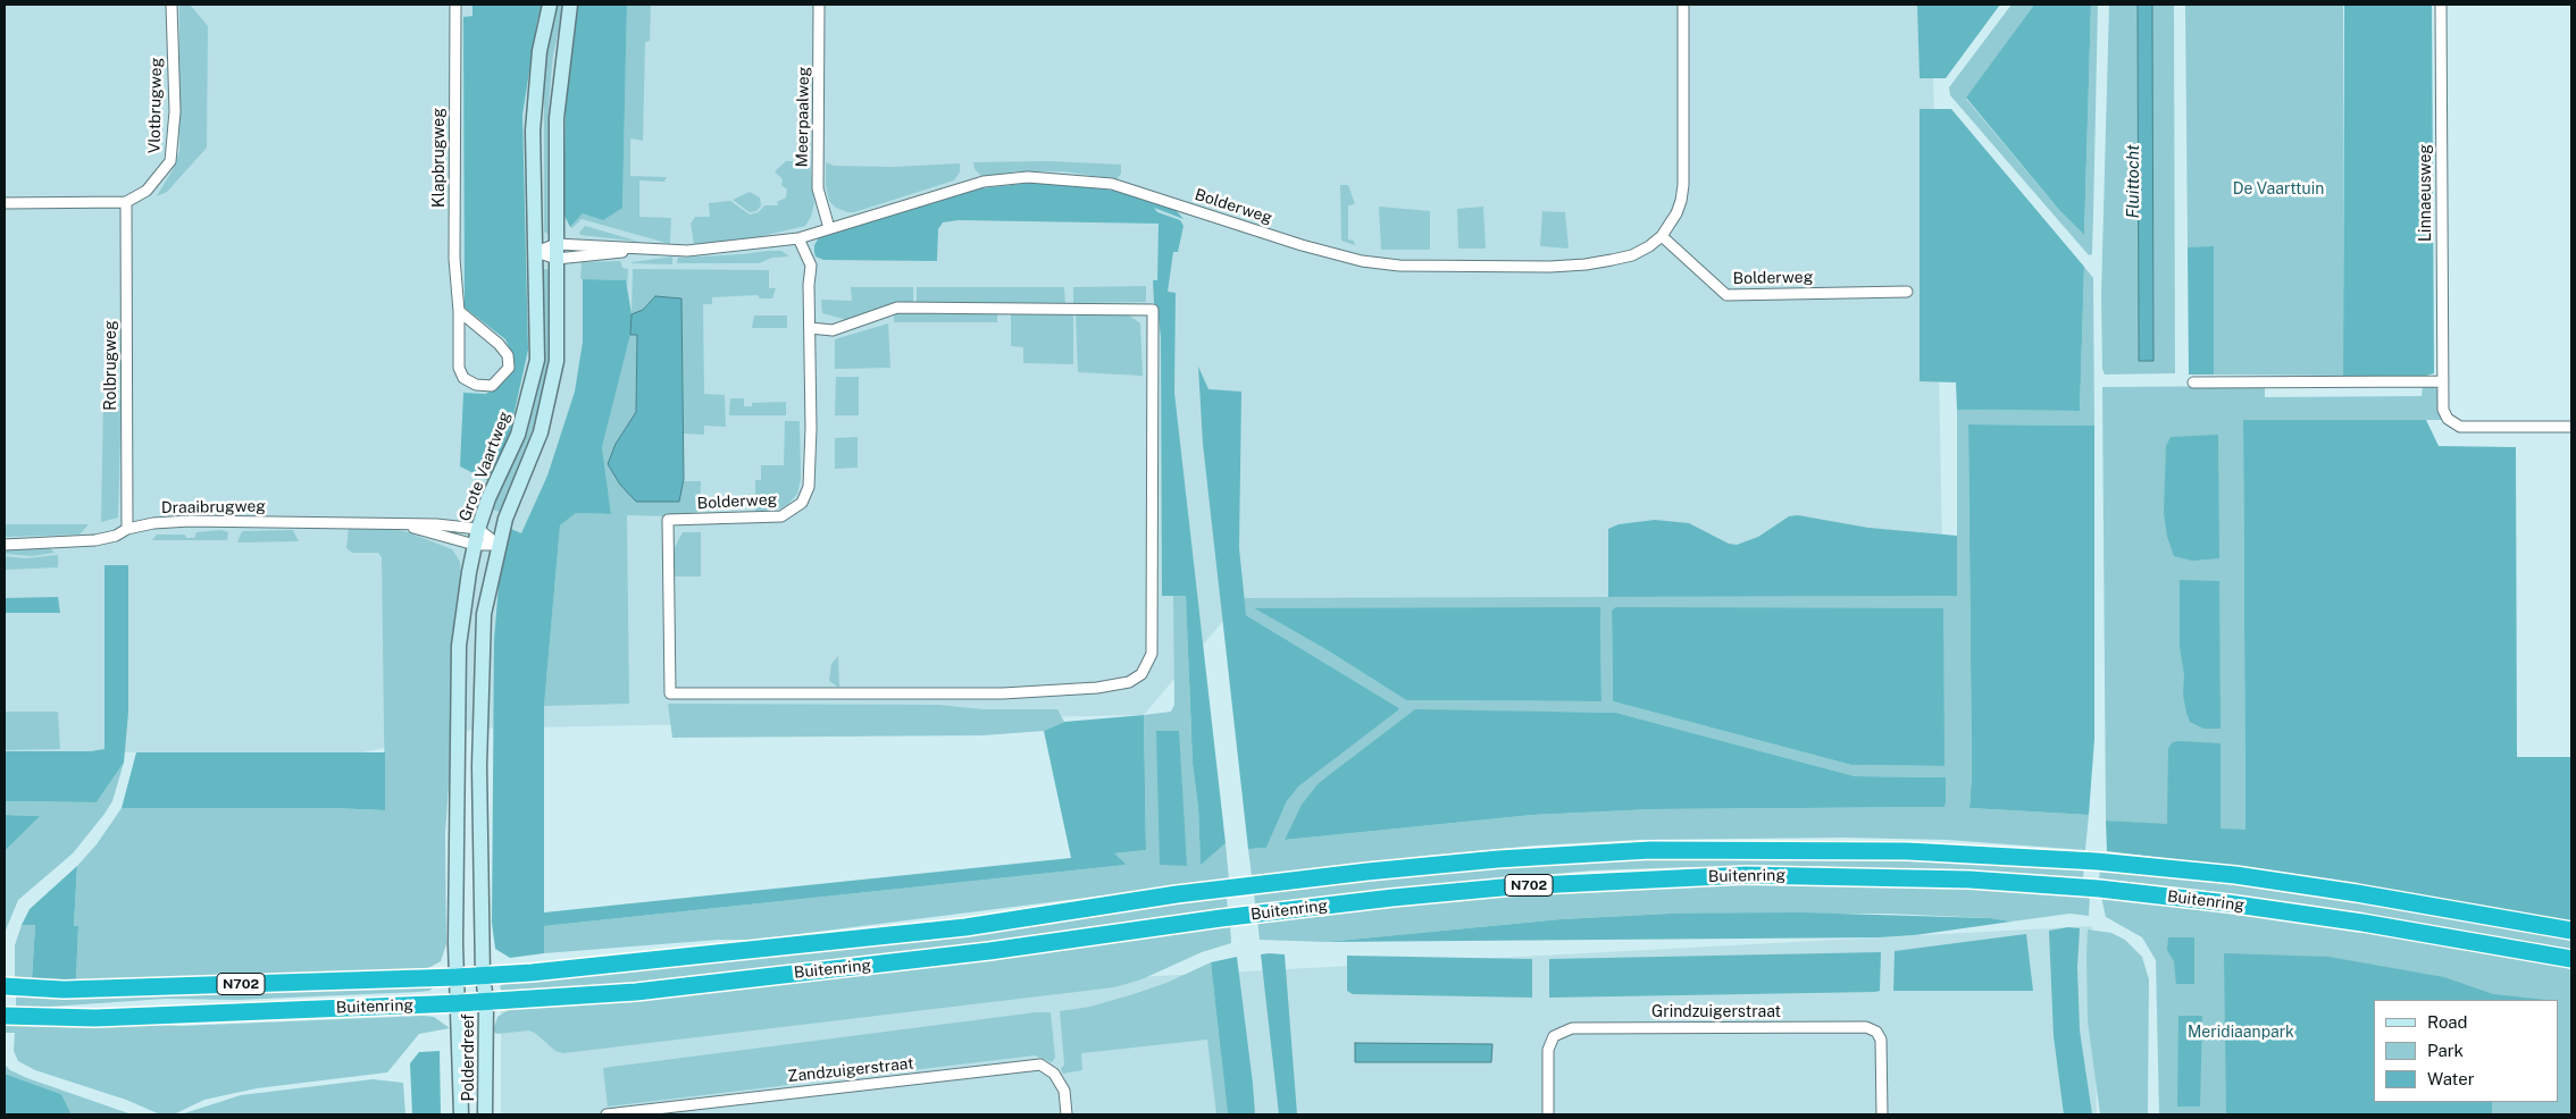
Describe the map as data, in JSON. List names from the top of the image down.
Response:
{
  "streets": {
    "highway": ["Buitenring", "N702"],
    "main road": ["Grote Vaartweg", "Polderdreef"],
    "street": [
      "Vlotbrugweg",
      "Meerpaalweg",
      "Klapbrugweg",
      "Linnaeusweg",
      "Bolderweg",
      "Rolbrugweg",
      "Draaibrugweg",
      "Grindzuigerstraat",
      "Zandzuigerstraat"
    ]
  },
  "crossings": [
    ["Vlotbrugweg", "Rolbrugweg"],
    ["Meerpaalweg", "Bolderweg"],
    ["Bolderweg", "Grote Vaartweg"],
    ["Rolbrugweg", "Draaibrugweg"],
    ["Grote Vaartweg", "Draaibrugweg"],
    ["Grote Vaartweg", "Buitenring"],
    ["Grote Vaartweg", "Polderdreef"],
    ["Buitenring", "Polderdreef"]
  ],
  "water": ["Fluittocht"],
  "parks": ["De Vaarttuin", "Meridiaanpark"],
  "legend": ["Road", "Park", "Water"]
}
